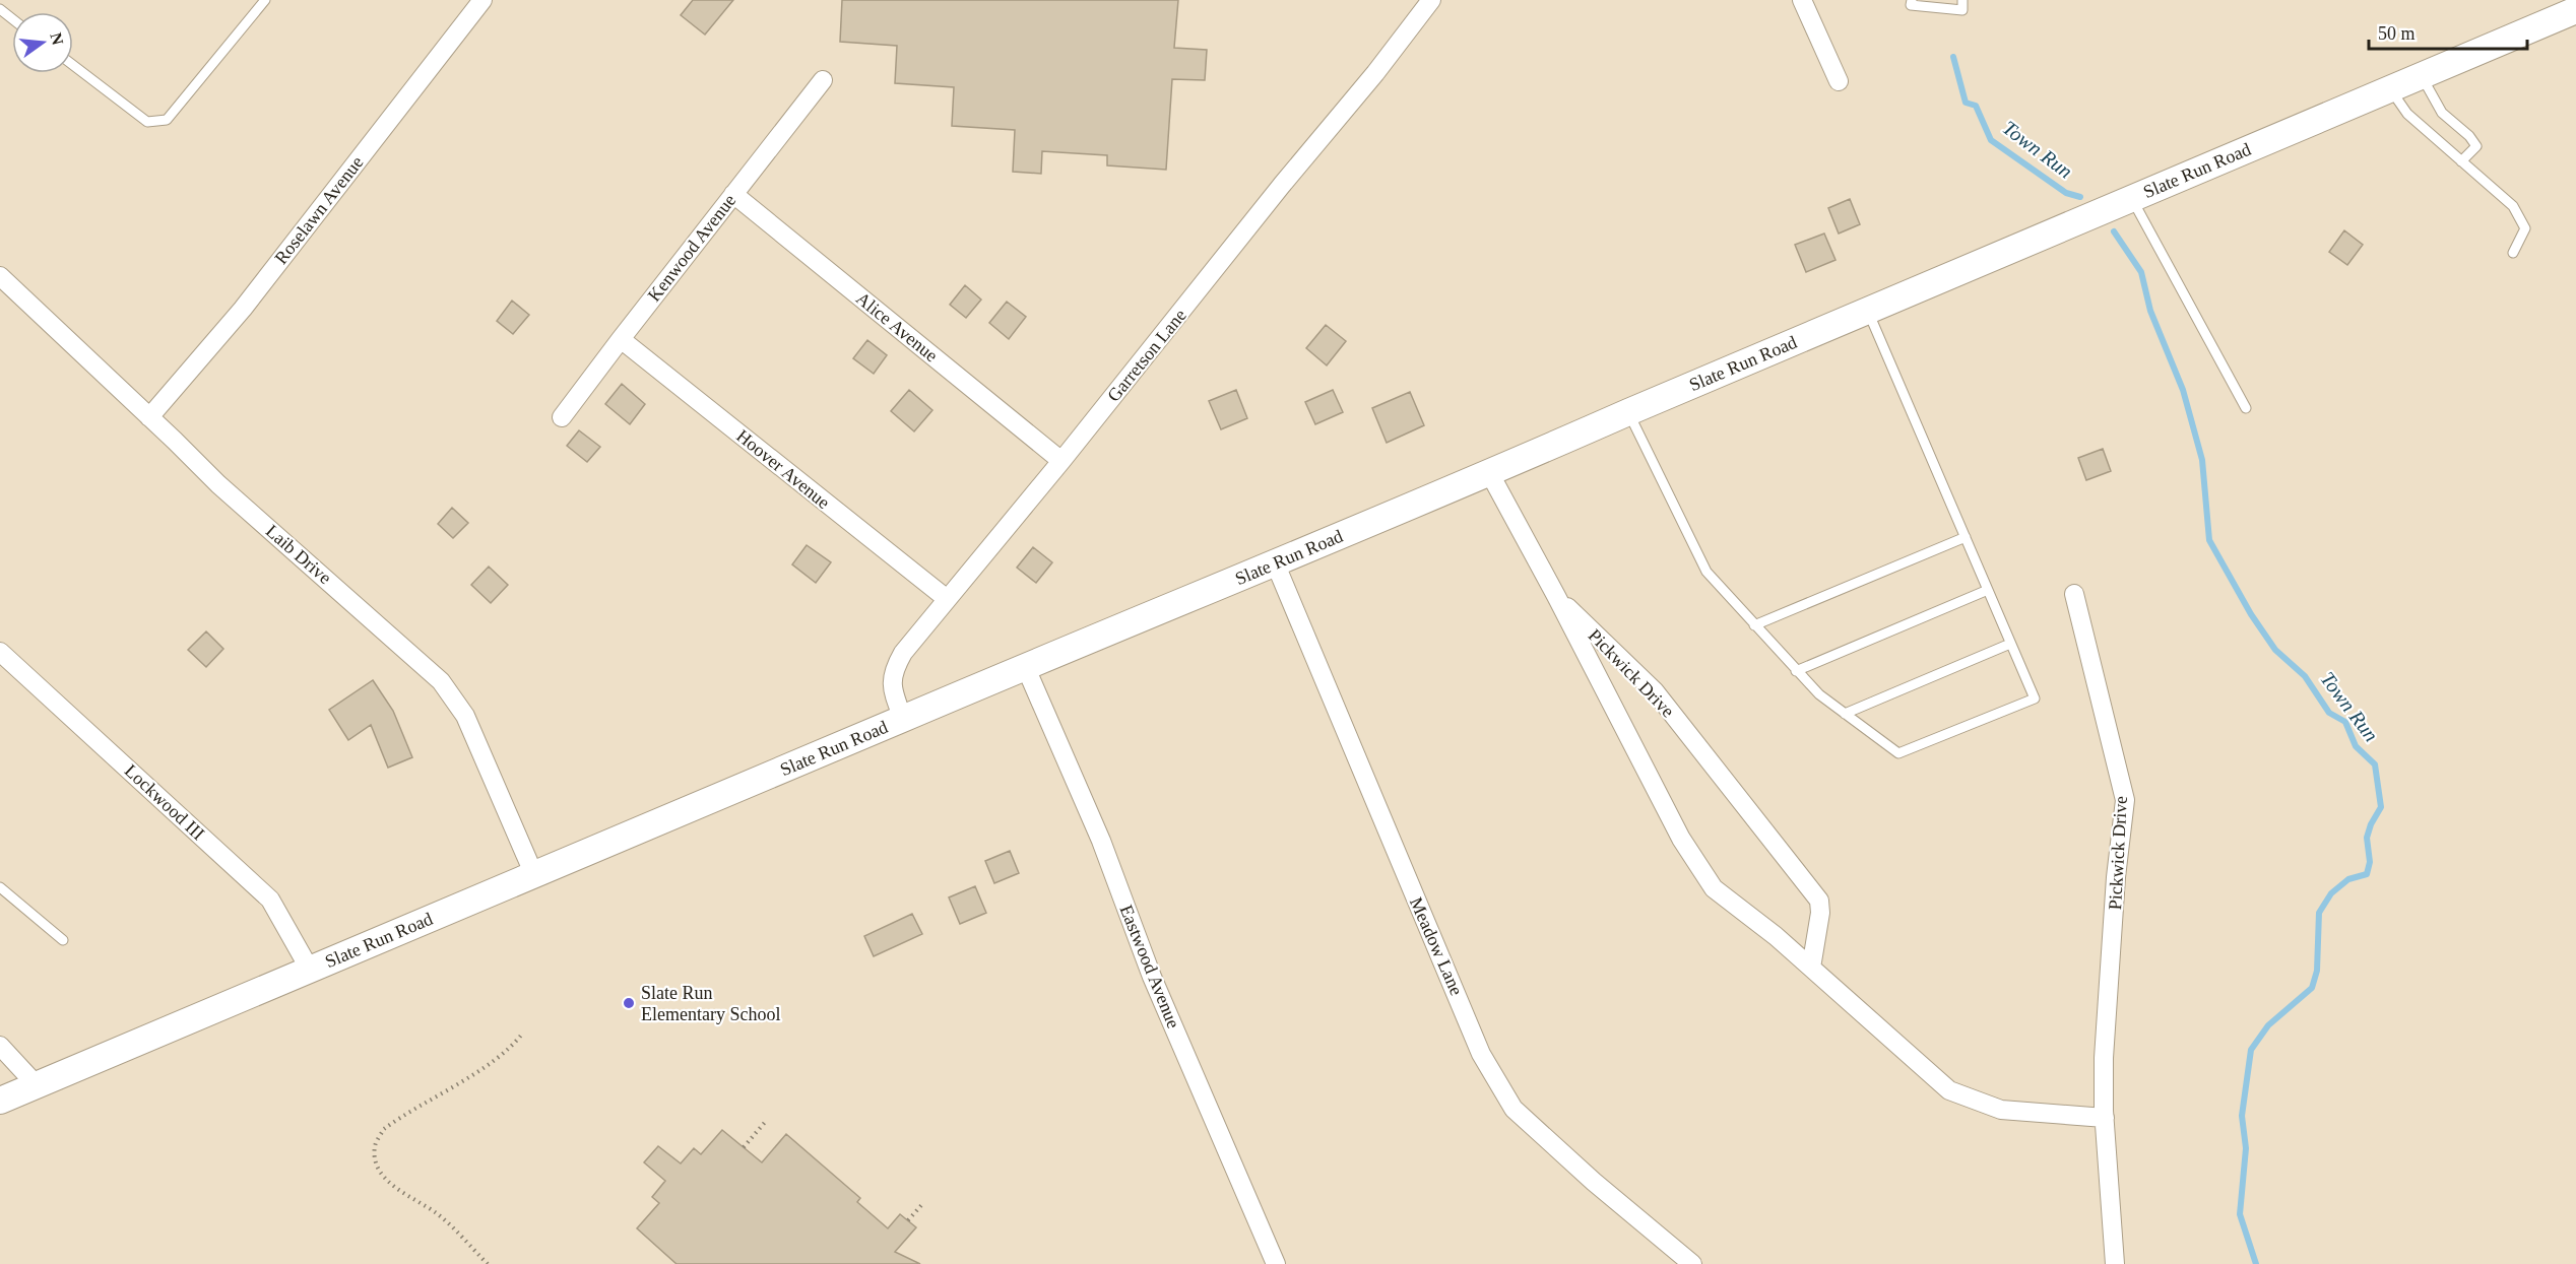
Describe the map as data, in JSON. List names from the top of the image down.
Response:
{
  "streets": {
    "street": [
      "Slate Run Road",
      "Roselawn Avenue",
      "Kenwood Avenue",
      "Alice Avenue",
      "Garretson Lane",
      "Hoover Avenue",
      "Laib Drive",
      "Pickwick Drive",
      "Lockwood III",
      "Meadow Lane",
      "Eastwood Avenue"
    ]
  },
  "crossings": [
    ["Slate Run Road", "Garretson Lane"],
    ["Slate Run Road", "Laib Drive"],
    ["Slate Run Road", "Pickwick Drive"],
    ["Slate Run Road", "Lockwood III"],
    ["Slate Run Road", "Meadow Lane"],
    ["Slate Run Road", "Eastwood Avenue"],
    ["Roselawn Avenue", "Laib Drive"],
    ["Kenwood Avenue", "Alice Avenue"],
    ["Kenwood Avenue", "Hoover Avenue"],
    ["Alice Avenue", "Garretson Lane"],
    ["Garretson Lane", "Hoover Avenue"]
  ],
  "water": ["Town Run"],
  "places": ["Slate Run Elementary School"],
  "scale_bar": "50 m",
  "north": "right"
}
